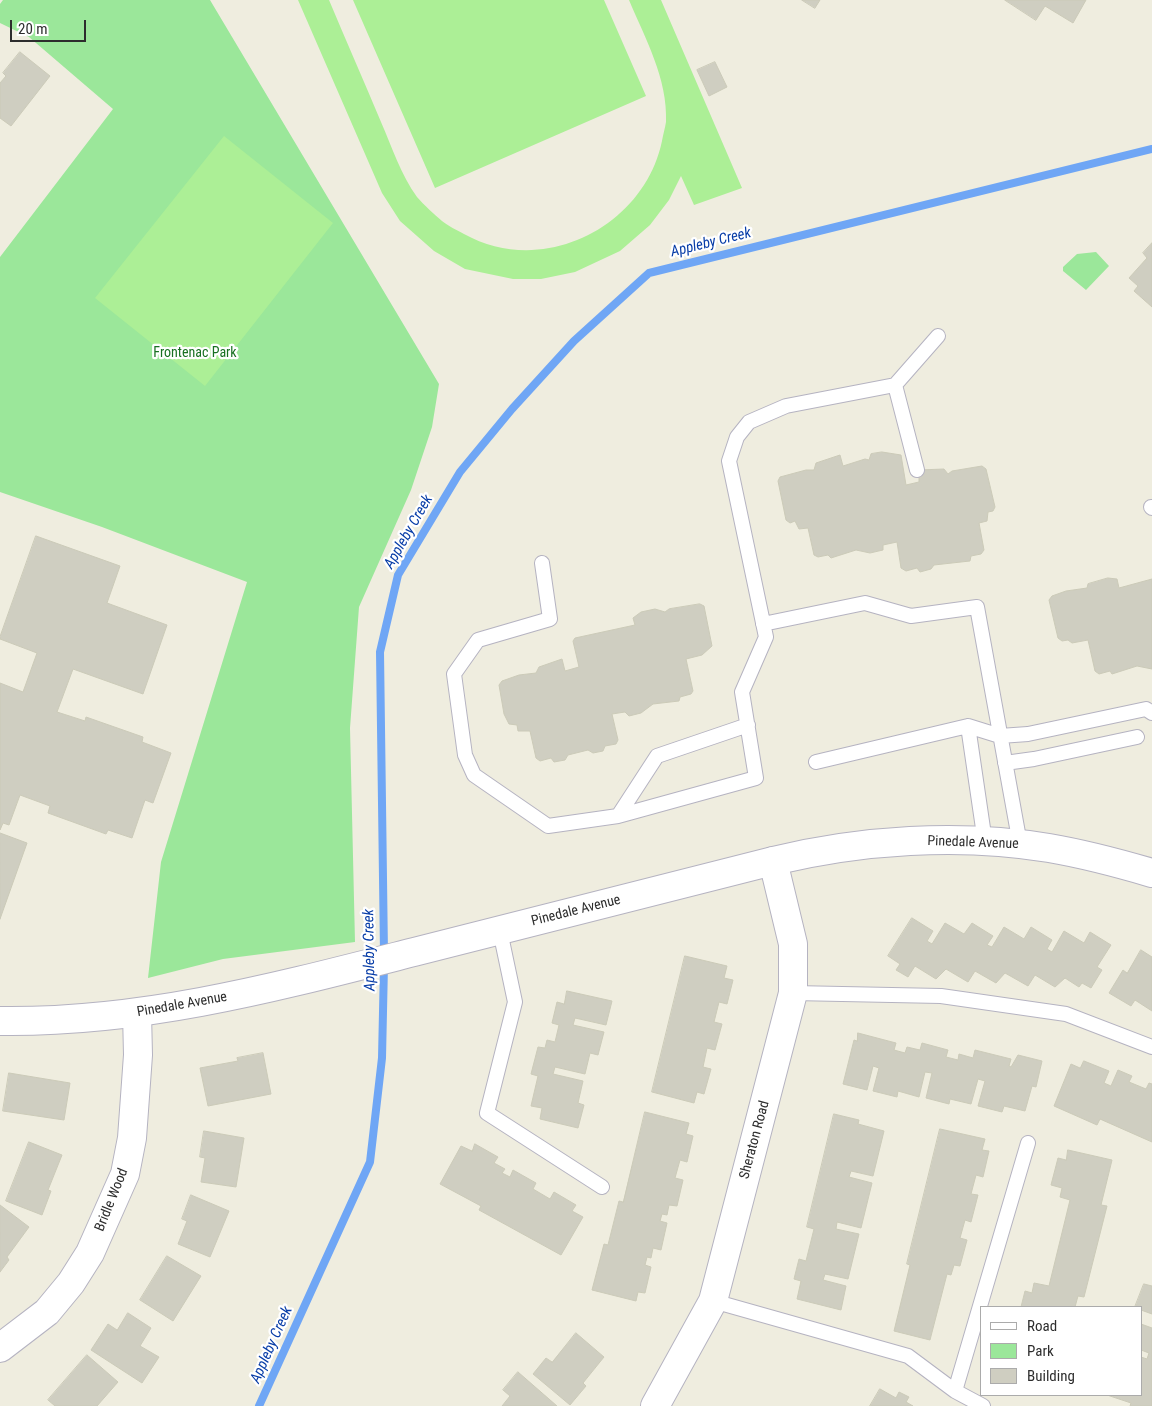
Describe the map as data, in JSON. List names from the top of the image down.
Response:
{
  "streets": {
    "street": ["Pinedale Avenue", "Sheraton Road", "Bridle Wood"]
  },
  "crossings": [
    ["Pinedale Avenue", "Sheraton Road"],
    ["Pinedale Avenue", "Bridle Wood"]
  ],
  "water": ["Appleby Creek"],
  "parks": ["Frontenac Park"],
  "legend": ["Road", "Park", "Building"],
  "scale_bar": "20 m"
}
